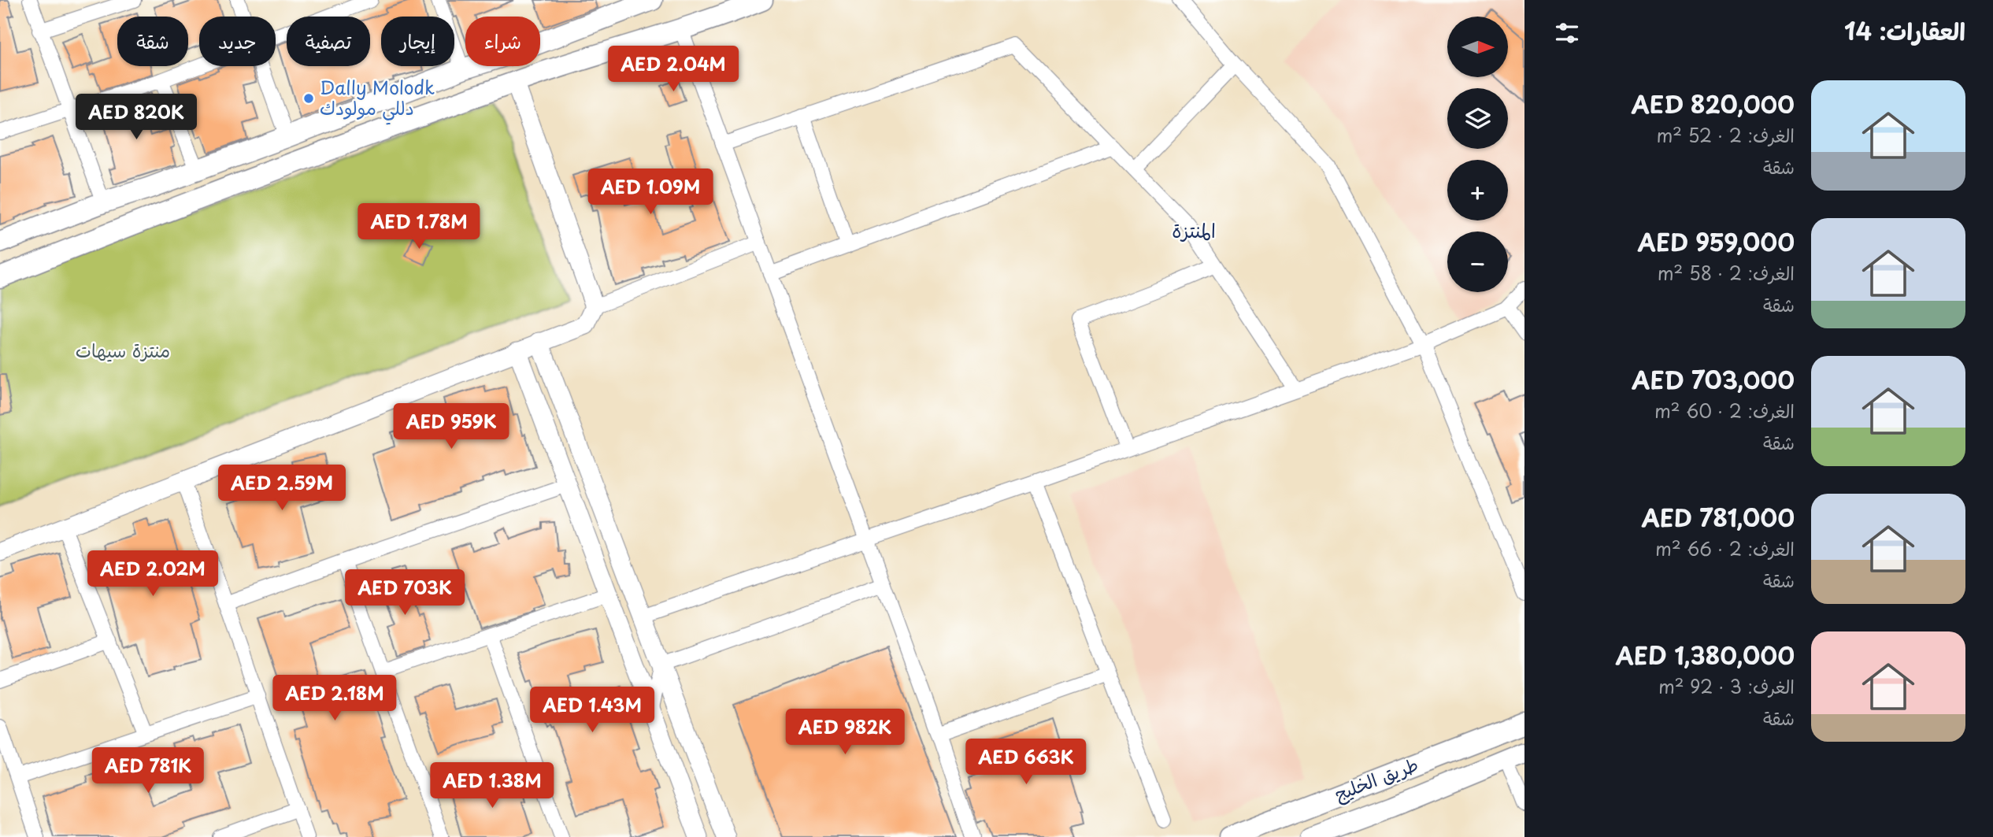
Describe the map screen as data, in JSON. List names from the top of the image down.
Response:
{
  "streets": {
    "main road": ["طريق الخليج"]
  },
  "districts": ["المنتزة"],
  "parks": ["منتزة سيهات"],
  "places": ["Dally Molodk دللي مولودك"],
  "north": "right",
  "page": {
    "heading": "العقارات: 14",
    "map_buttons": ["+", "−"],
    "chip": [
      "شراء",
      "إيجار",
      "تصفية",
      "جديد",
      "شقة"
    ],
    "price": [
      "AED 2.04M",
      "AED 820K",
      "AED 1.09M",
      "AED 1.78M",
      "AED 959K",
      "AED 2.59M",
      "AED 2.02M",
      "AED 703K",
      "AED 2.18M",
      "AED 1.43M",
      "AED 982K",
      "AED 663K",
      "AED 781K",
      "AED 1.38M"
    ],
    "list": [
      {
        "name": "AED 820,000",
        "note": "الغرف: 2 · 52 m² · شقة"
      },
      {
        "name": "AED 959,000",
        "note": "الغرف: 2 · 58 m² · شقة"
      },
      {
        "name": "AED 703,000",
        "note": "الغرف: 2 · 60 m² · شقة"
      },
      {
        "name": "AED 781,000",
        "note": "الغرف: 2 · 66 m² · شقة"
      },
      {
        "name": "AED 1,380,000",
        "note": "الغرف: 3 · 92 m² · شقة"
      }
    ]
  }
}
